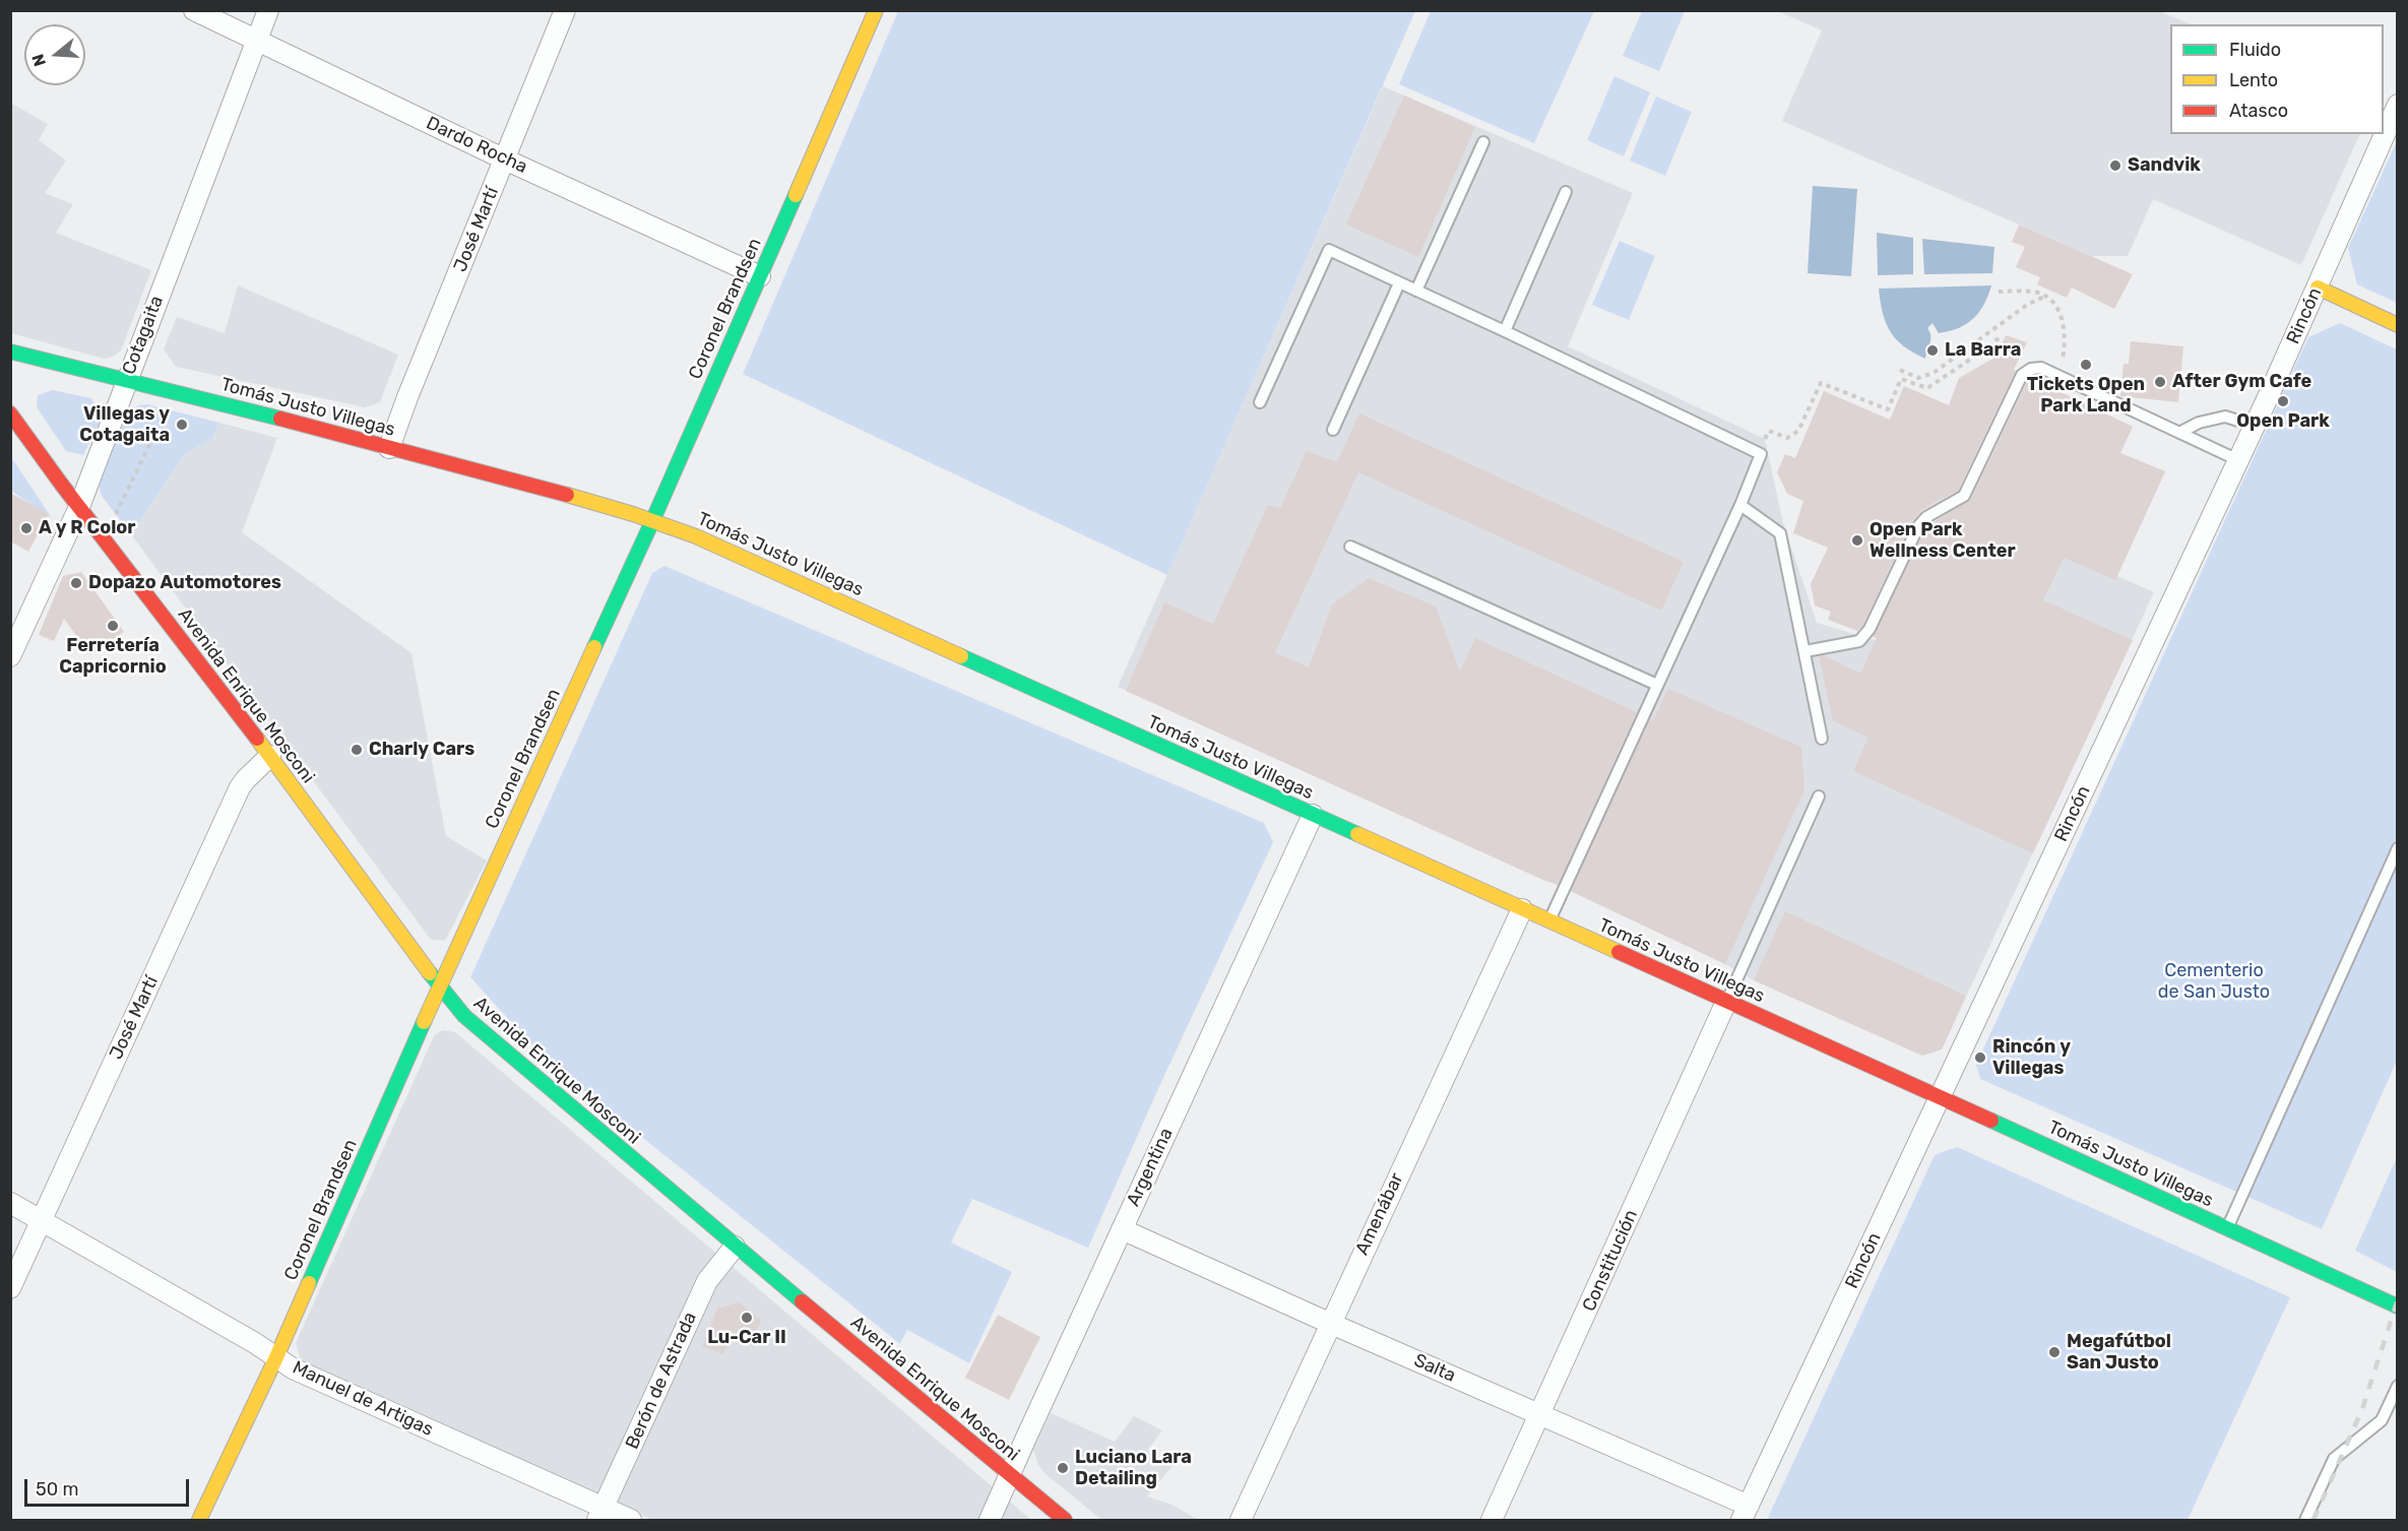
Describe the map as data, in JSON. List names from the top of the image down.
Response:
{
  "streets": {
    "street": [
      "Dardo Rocha",
      "José Martí",
      "Coronel Brandsen",
      "Rincón",
      "Cotagaita",
      "Tomás Justo Villegas",
      "Avenida Enrique Mosconi",
      "Argentina",
      "Amenábar",
      "Constitución",
      "Salta",
      "Berón de Astrada",
      "Manuel de Artigas"
    ]
  },
  "crossings": [
    ["Dardo Rocha", "José Martí"],
    ["Dardo Rocha", "Coronel Brandsen"],
    ["Dardo Rocha", "Cotagaita"],
    ["José Martí", "Tomás Justo Villegas"],
    ["José Martí", "Avenida Enrique Mosconi"],
    ["José Martí", "Manuel de Artigas"],
    ["Coronel Brandsen", "Tomás Justo Villegas"],
    ["Coronel Brandsen", "Avenida Enrique Mosconi"],
    ["Coronel Brandsen", "Manuel de Artigas"],
    ["Rincón", "Tomás Justo Villegas"],
    ["Rincón", "Salta"],
    ["Cotagaita", "Tomás Justo Villegas"],
    ["Cotagaita", "Avenida Enrique Mosconi"],
    ["Tomás Justo Villegas", "Argentina"],
    ["Tomás Justo Villegas", "Amenábar"],
    ["Tomás Justo Villegas", "Constitución"],
    ["Avenida Enrique Mosconi", "Argentina"],
    ["Avenida Enrique Mosconi", "Berón de Astrada"],
    ["Argentina", "Salta"],
    ["Amenábar", "Salta"],
    ["Constitución", "Salta"],
    ["Berón de Astrada", "Manuel de Artigas"]
  ],
  "parks": ["Cementerio de San Justo"],
  "places": [
    "Sandvik",
    "La Barra",
    "Tickets Open Park Land",
    "After Gym Cafe",
    "Open Park",
    "Villegas y Cotagaita",
    "A y R Color",
    "Open Park Wellness Center",
    "Dopazo Automotores",
    "Ferretería Capricornio",
    "Charly Cars",
    "Rincón y Villegas",
    "Lu-Car II",
    "Megafútbol San Justo",
    "Luciano Lara Detailing"
  ],
  "legend": ["Fluido", "Lento", "Atasco"],
  "scale_bar": "50 m",
  "north": "left"
}
